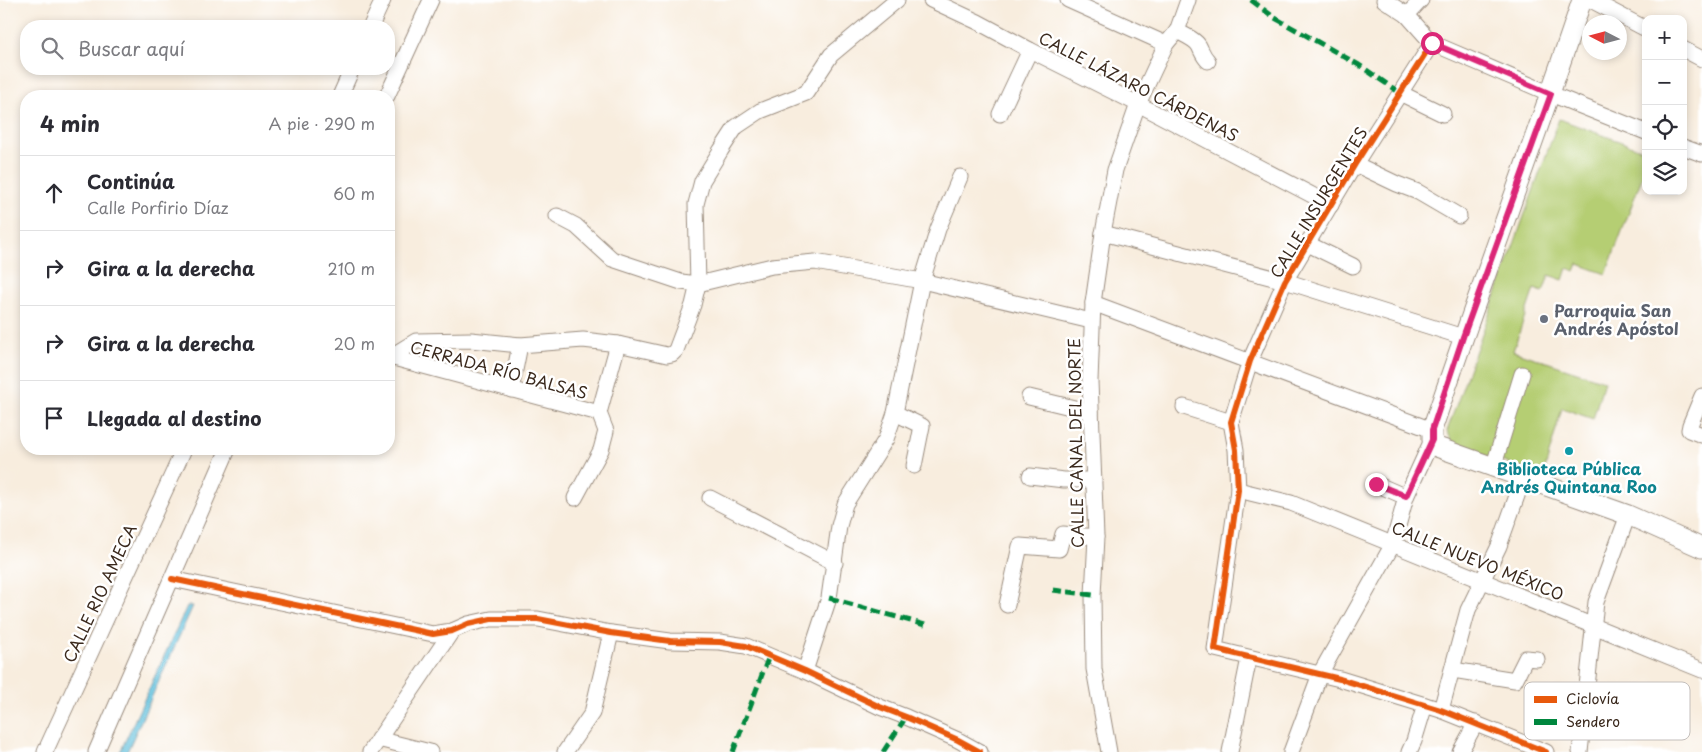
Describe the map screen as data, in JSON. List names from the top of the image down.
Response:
{
  "streets": {
    "street": [
      "CALLE LÁZARO CÁRDENAS",
      "CALLE INSURGENTES",
      "CERRADA RÍO BALSAS",
      "CALLE CANAL DEL NORTE",
      "CALLE NUEVO MÉXICO",
      "CALLE RIO AMECA"
    ]
  },
  "crossings": [
    ["CALLE LÁZARO CÁRDENAS", "CALLE INSURGENTES"],
    ["CALLE LÁZARO CÁRDENAS", "CALLE CANAL DEL NORTE"],
    ["CALLE INSURGENTES", "CALLE NUEVO MÉXICO"]
  ],
  "places": ["Parroquia San Andrés Apóstol", "Biblioteca Pública Andrés Quintana Roo"],
  "legend": ["Ciclovía", "Sendero"],
  "north": "left",
  "page": {
    "map_buttons": ["+", "−"],
    "search": "Buscar aquí",
    "heading": ["4 min", "A pie · 290 m"],
    "list": [
      ["Continúa", "Calle Porfirio Díaz", "60 m"],
      ["Gira a la derecha", "210 m"],
      ["Gira a la derecha", "20 m"],
      "Llegada al destino"
    ]
  }
}
